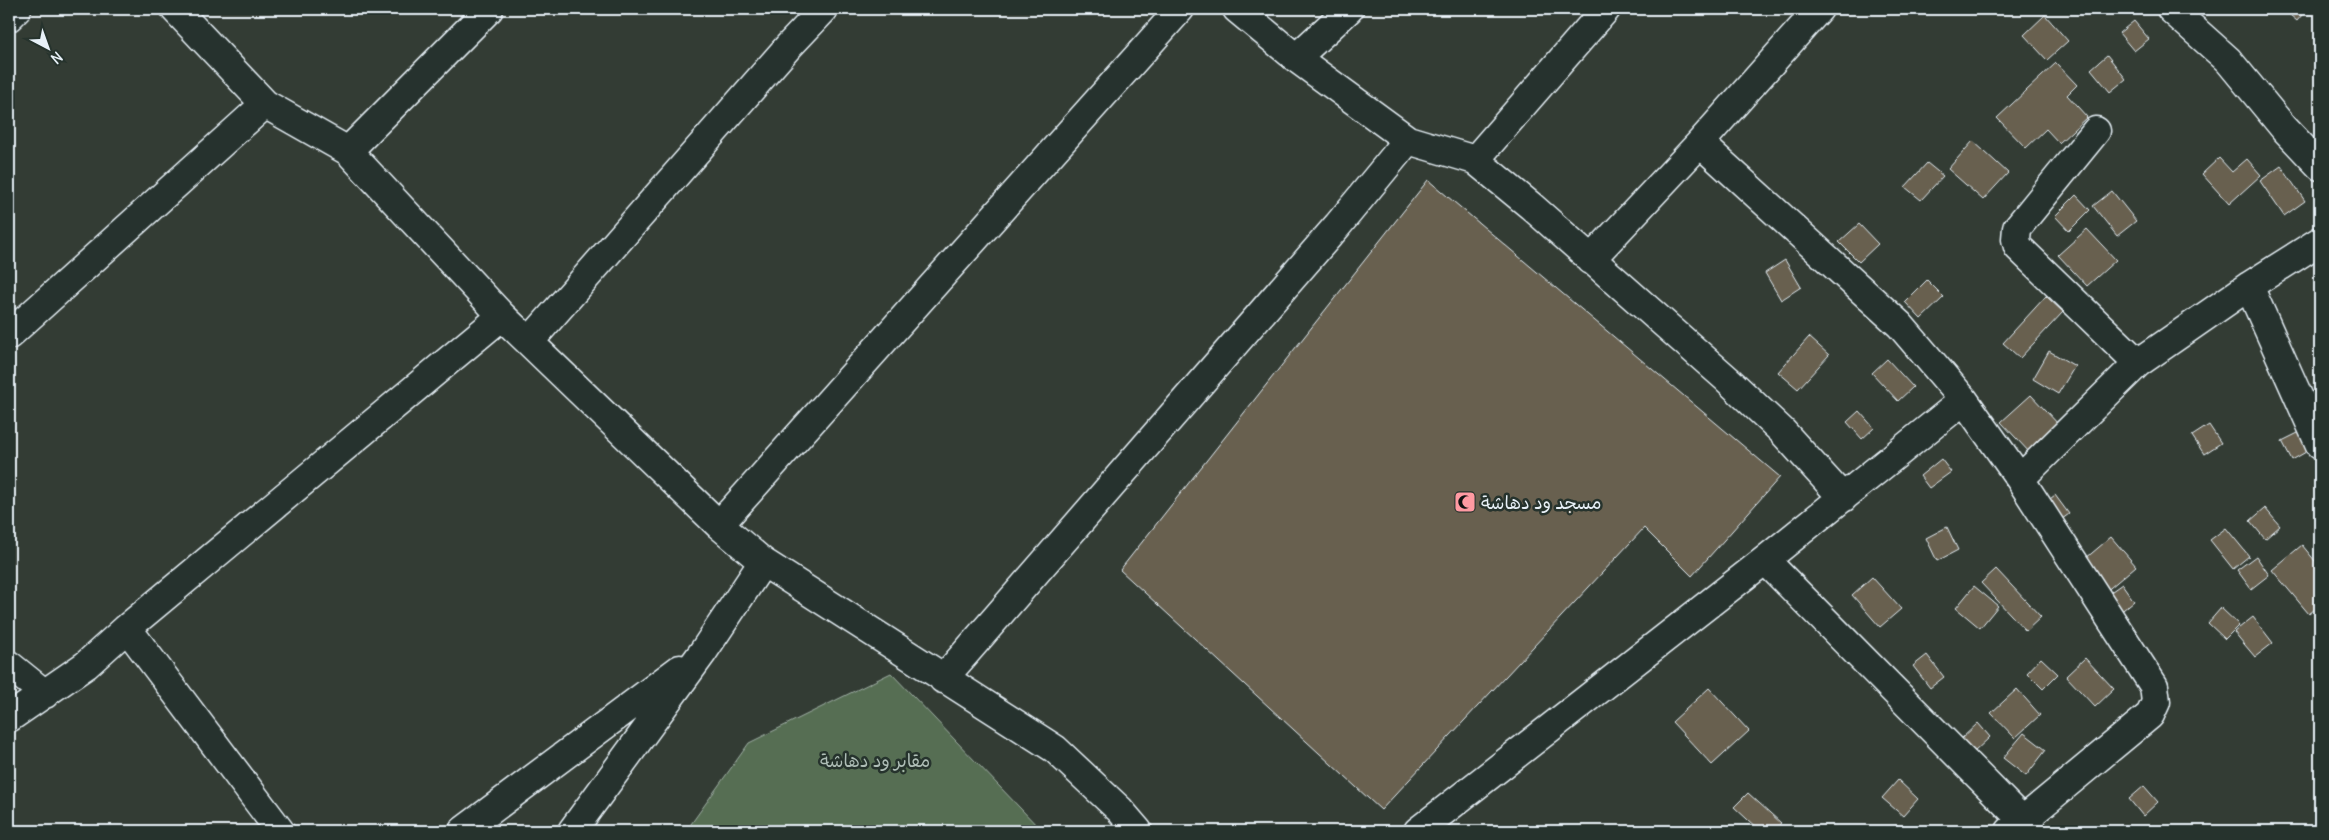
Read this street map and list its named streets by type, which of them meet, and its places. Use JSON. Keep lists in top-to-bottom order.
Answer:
{
  "parks": ["مقابر ود دهاشة"],
  "places": {
    "mosque": ["مسجد ود دهاشة"]
  },
  "north": "bottom right"
}
